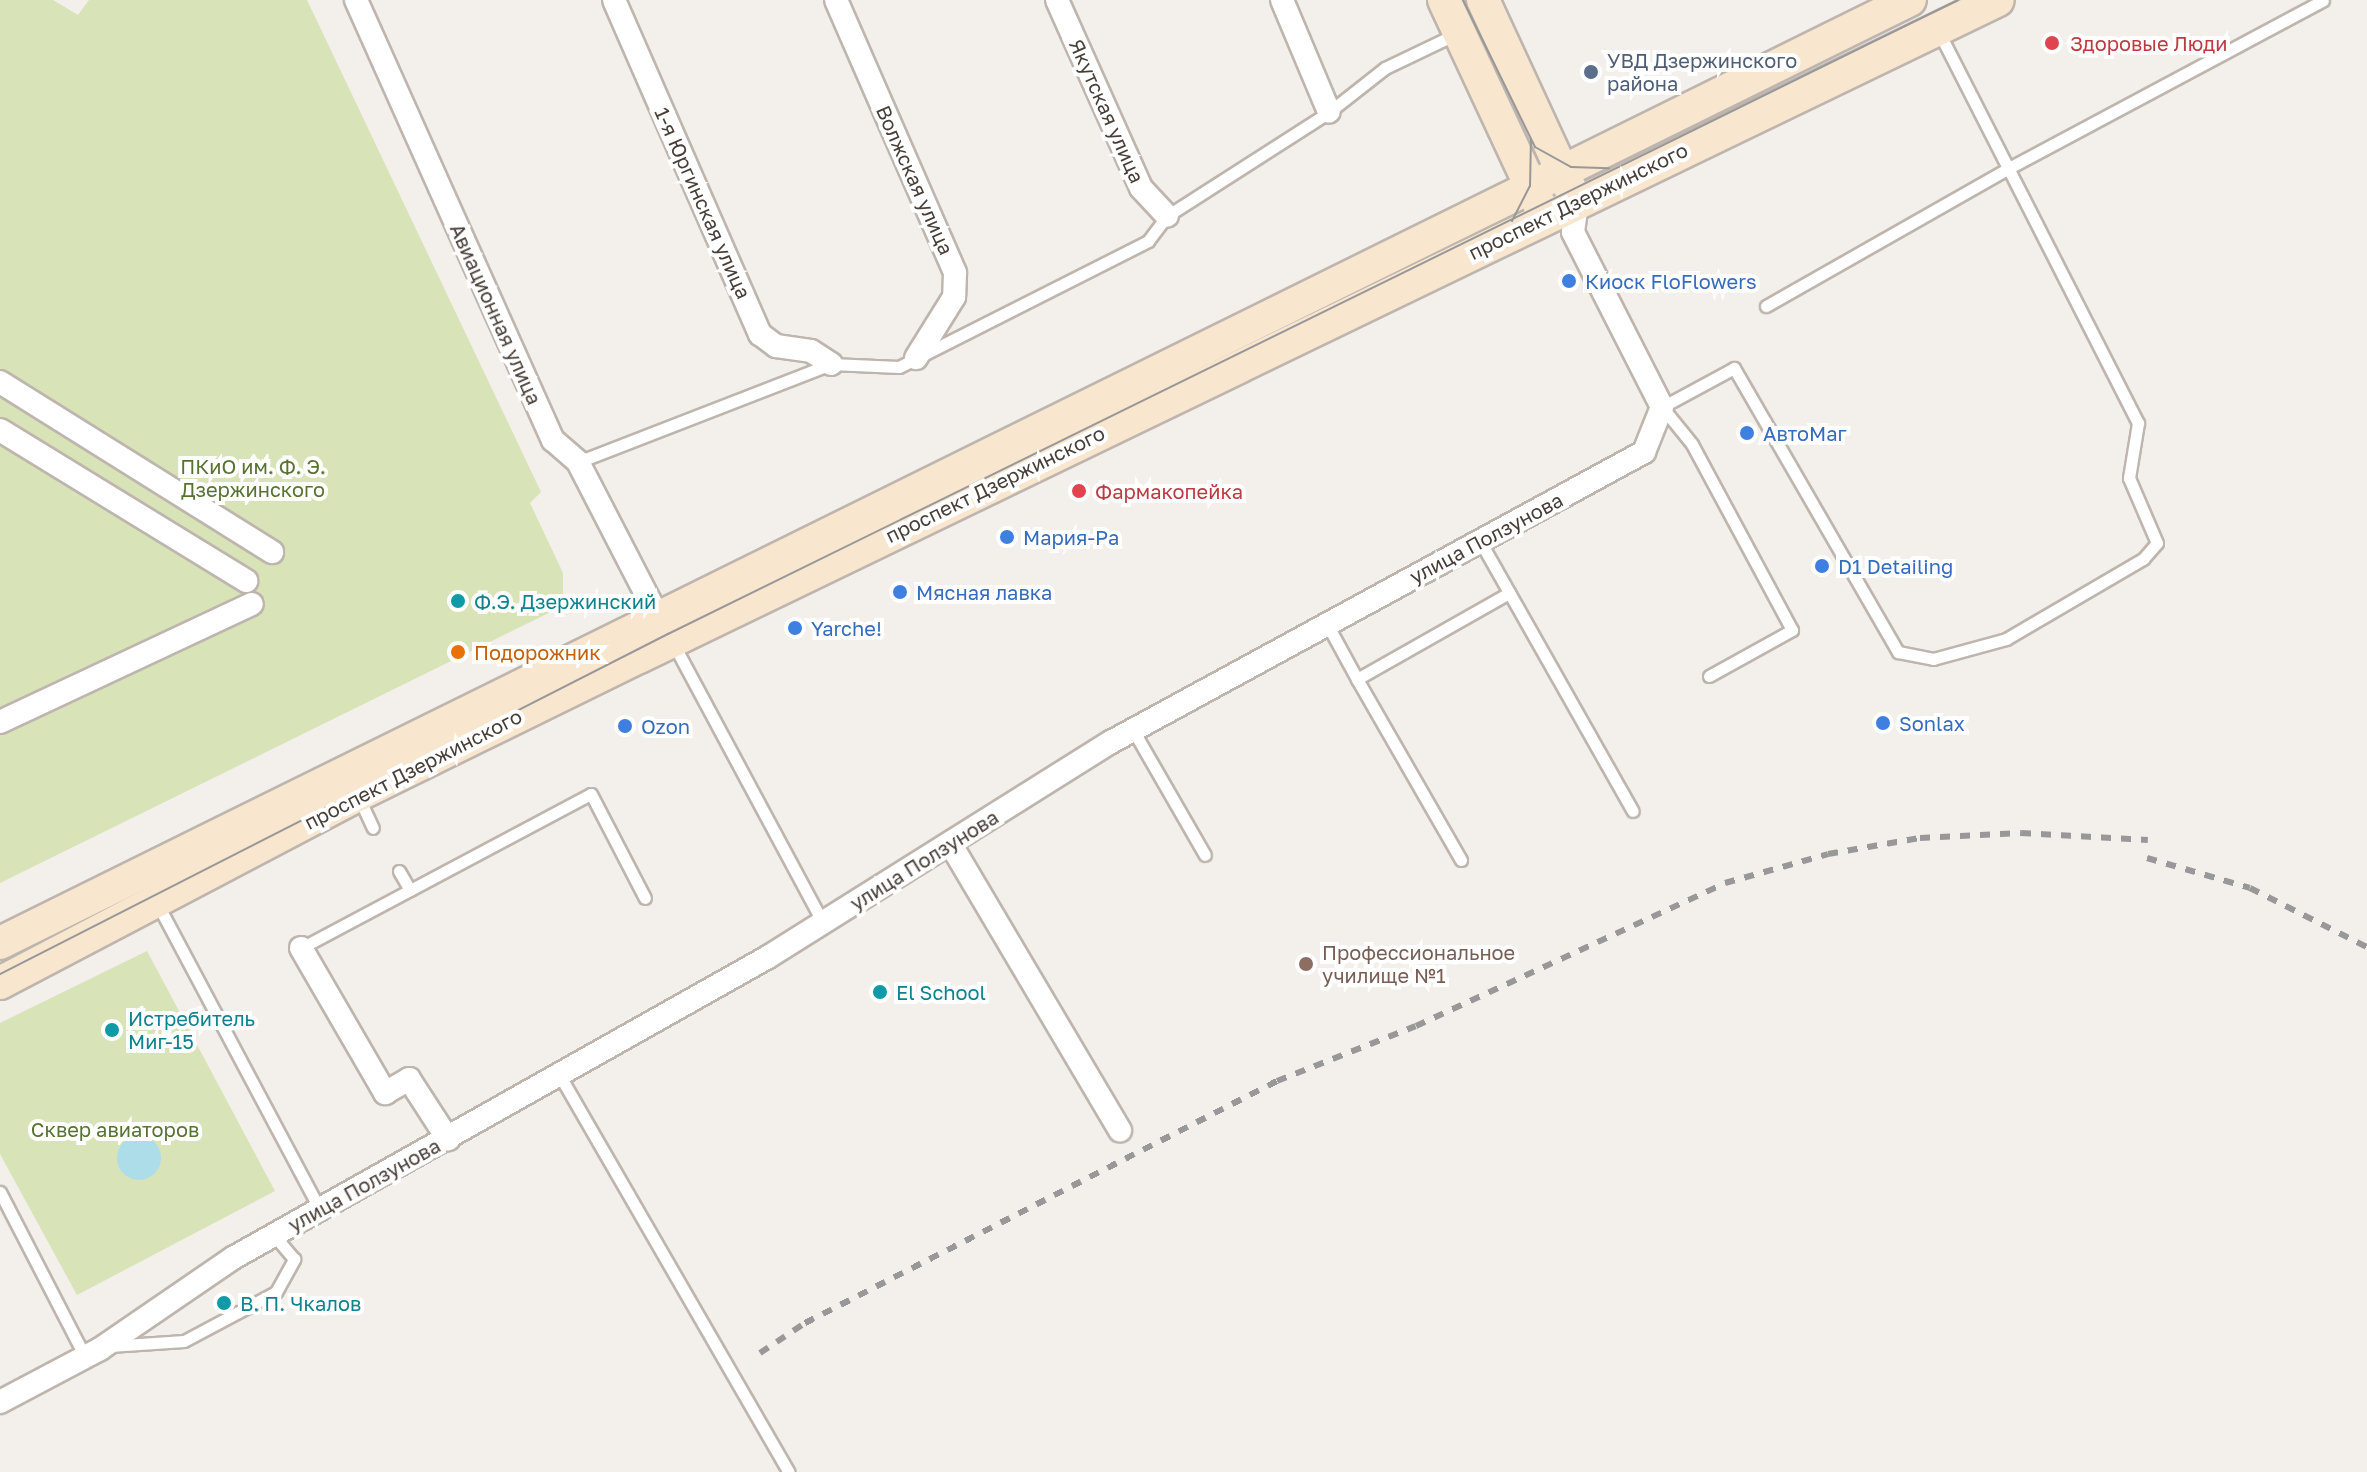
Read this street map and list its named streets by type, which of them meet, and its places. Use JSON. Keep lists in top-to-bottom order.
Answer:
{
  "streets": {
    "main road": ["проспект Дзержинского"],
    "street": [
      "Якутская улица",
      "Волжская улица",
      "1-я Юргинская улица",
      "Авиационная улица",
      "улица Ползунова"
    ]
  },
  "crossings": [
    ["проспект Дзержинского", "Авиационная улица"]
  ],
  "parks": ["ПКиО им. Ф. Э. Дзержинского", "Сквер авиаторов"],
  "places": [
    "Здоровые Люди",
    "УВД Дзержинского района",
    "Киоск FloFlowers",
    "АвтоМаг",
    "Фармакопейка",
    "Мария-Ра",
    "D1 Detailing",
    "Мясная лавка",
    "Ф.Э. Дзержинский",
    "Yarche!",
    "Подорожник",
    "Sonlax",
    "Ozon",
    "Профессиональное училище №1",
    "El School",
    "Истребитель Миг-15",
    "В. П. Чкалов"
  ]
}
